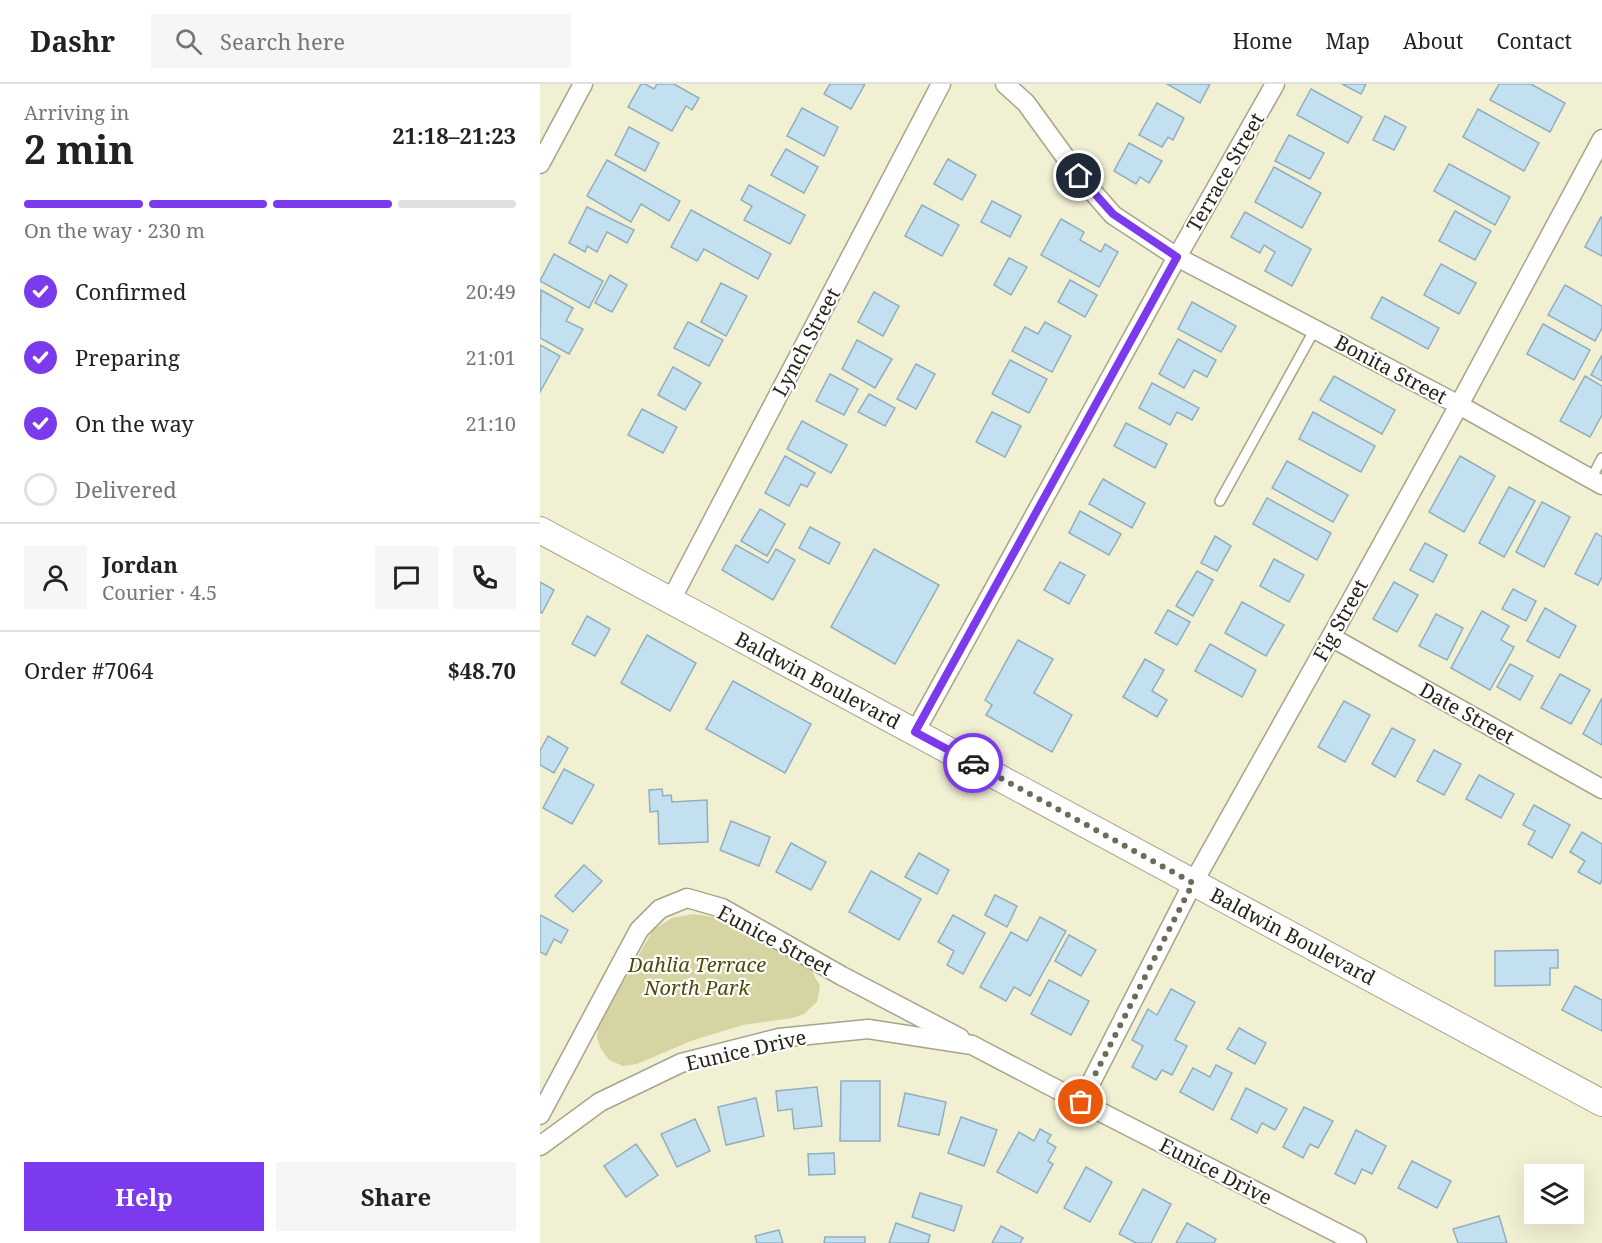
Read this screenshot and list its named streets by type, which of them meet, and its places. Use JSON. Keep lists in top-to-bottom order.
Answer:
{
  "streets": {
    "main road": ["Baldwin Boulevard"],
    "street": [
      "Terrace Street",
      "Lynch Street",
      "Bonita Street",
      "Fig Street",
      "Date Street",
      "Eunice Street",
      "Eunice Drive"
    ]
  },
  "crossings": [
    ["Terrace Street", "Bonita Street"],
    ["Terrace Street", "Baldwin Boulevard"],
    ["Lynch Street", "Baldwin Boulevard"],
    ["Bonita Street", "Fig Street"],
    ["Fig Street", "Baldwin Boulevard"],
    ["Fig Street", "Date Street"],
    ["Fig Street", "Eunice Drive"],
    ["Eunice Street", "Eunice Drive"]
  ],
  "parks": ["Dahlia Terrace North Park"],
  "page": {
    "header": "Dashr",
    "search": "Search here",
    "nav": [
      "Home",
      "Map",
      "About",
      "Contact"
    ],
    "heading": ["2 min", "Arriving in", "21:18–21:23"],
    "panel": [
      "Jordan",
      "Courier · 4.5",
      "Order #7064",
      "$48.70"
    ],
    "bar": "On the way · 230 m",
    "list": [
      ["Confirmed", "20:49"],
      ["Preparing", "21:01"],
      ["On the way", "21:10"],
      "Delivered"
    ],
    "buttons": ["Help", "Share"]
  }
}
